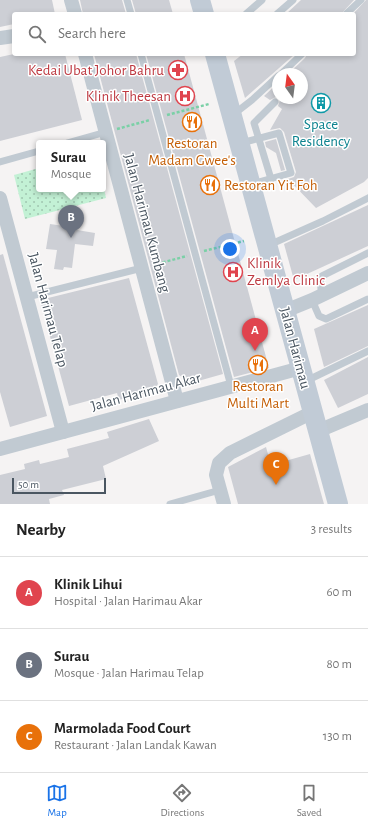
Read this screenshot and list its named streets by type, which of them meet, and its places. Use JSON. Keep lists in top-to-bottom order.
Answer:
{
  "streets": {
    "street": [
      "Jalan Harimau Kumbang",
      "Jalan Harimau Telap",
      "Jalan Harimau",
      "Jalan Harimau Akar"
    ]
  },
  "crossings": [
    ["Jalan Harimau Kumbang", "Jalan Harimau Akar"],
    ["Jalan Harimau Telap", "Jalan Harimau Akar"],
    ["Jalan Harimau", "Jalan Harimau Akar"]
  ],
  "places": {
    "pharmacy": ["Kedai Ubat Johor Bahru"],
    "hospital": ["Klinik Theesan", "Klinik Zemlya Clinic"],
    "building": ["Space Residency"],
    "restaurant": ["Restoran Madam Gwee's", "Restoran Yit Foh", "Restoran Multi Mart"]
  },
  "scale_bar": "50 m",
  "north": "top",
  "page": {
    "search": "Search here",
    "popup": ["Surau", "Mosque"],
    "pins": ["B", "A", "C"],
    "scale": "50 m",
    "heading": ["Nearby", "3 results"],
    "list": [
      {
        "mark": "A",
        "name": "Klinik Lihui",
        "note": "Hospital · Jalan Harimau Akar",
        "value": "60 m"
      },
      {
        "mark": "B",
        "name": "Surau",
        "note": "Mosque · Jalan Harimau Telap",
        "value": "80 m"
      },
      {
        "mark": "C",
        "name": "Marmolada Food Court",
        "note": "Restaurant · Jalan Landak Kawan",
        "value": "130 m"
      }
    ],
    "nav": ["Map", "Directions", "Saved"]
  }
}
